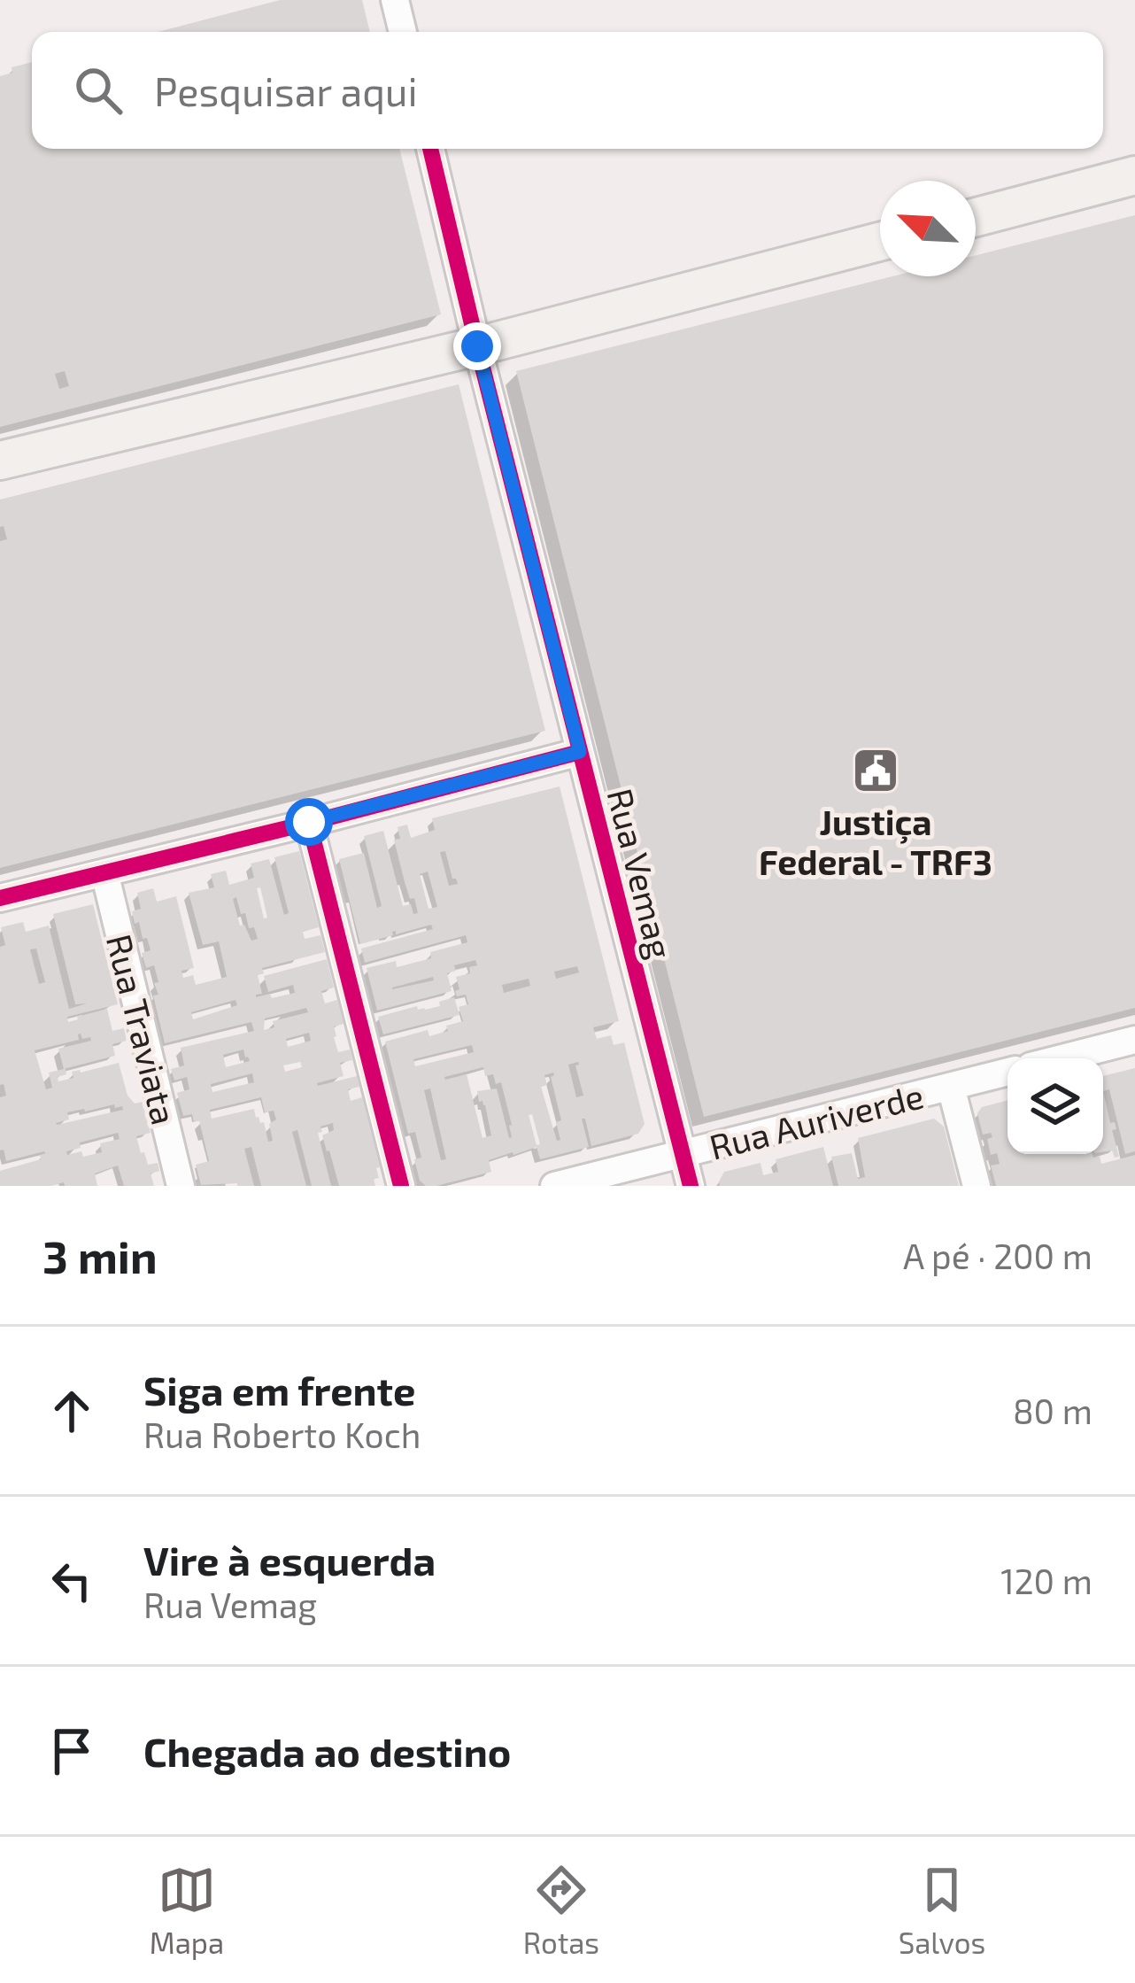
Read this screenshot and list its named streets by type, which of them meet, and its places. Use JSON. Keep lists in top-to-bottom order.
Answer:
{
  "streets": {
    "street": ["Rua Vemag", "Rua Traviata", "Rua Auriverde"]
  },
  "crossings": [
    ["Rua Vemag", "Rua Auriverde"]
  ],
  "places": {
    "public building": ["Justiça Federal - TRF3"]
  },
  "north": "top left",
  "page": {
    "search": "Pesquisar aqui",
    "heading": ["3 min", "A pé · 200 m"],
    "list": [
      ["Siga em frente", "Rua Roberto Koch", "80 m"],
      ["Vire à esquerda", "Rua Vemag", "120 m"],
      "Chegada ao destino"
    ],
    "nav": ["Mapa", "Rotas", "Salvos"]
  }
}
